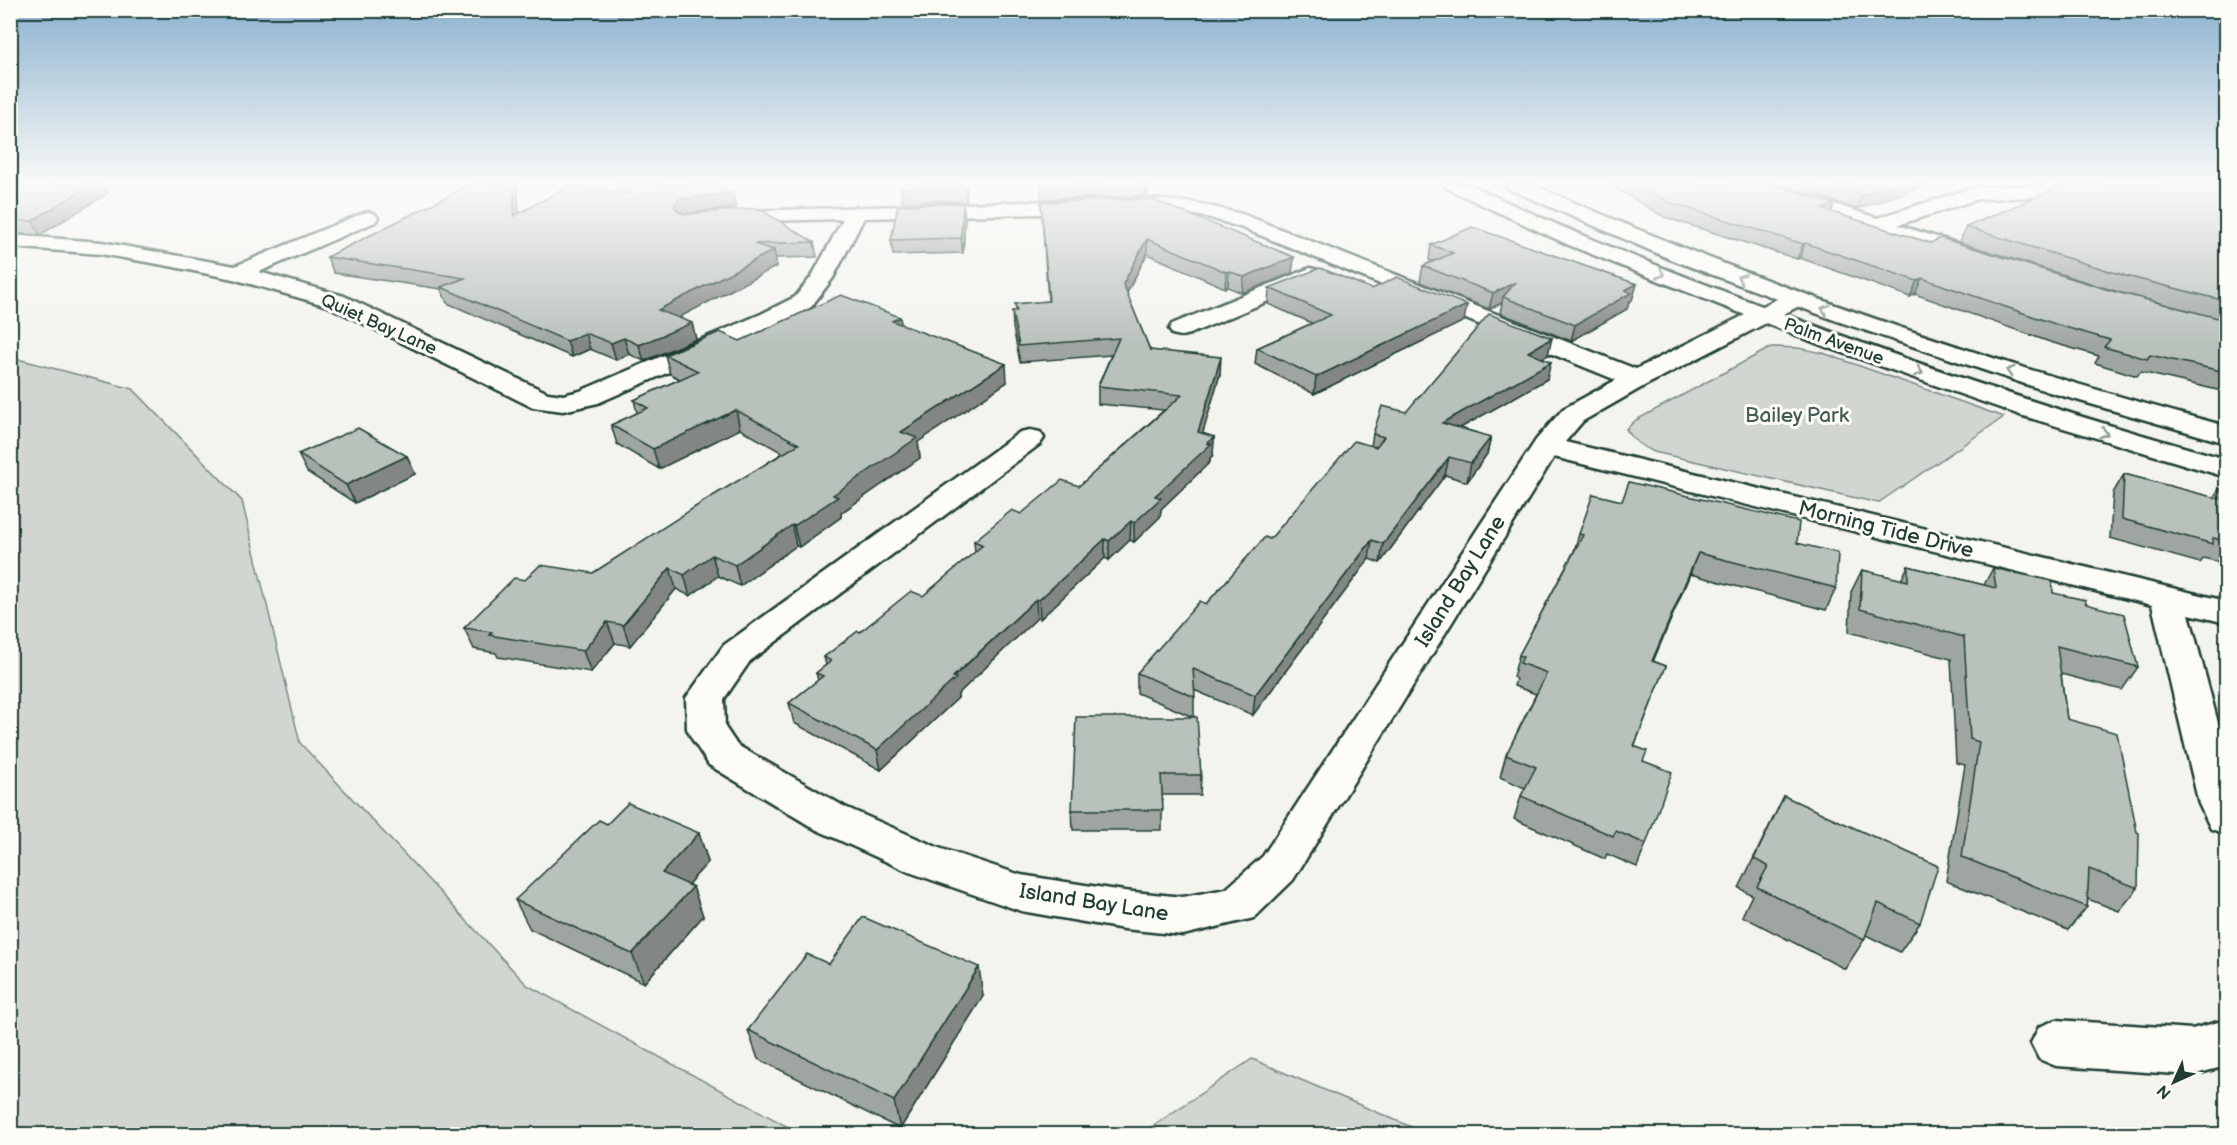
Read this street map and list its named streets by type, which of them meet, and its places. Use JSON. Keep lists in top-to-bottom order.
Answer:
{
  "streets": {
    "street": [
      "Quiet Bay Lane",
      "Palm Avenue",
      "Morning Tide Drive",
      "Island Bay Lane"
    ]
  },
  "crossings": [
    ["Palm Avenue", "Island Bay Lane"],
    ["Morning Tide Drive", "Island Bay Lane"]
  ],
  "parks": ["Bailey Park"],
  "north": "bottom left"
}
